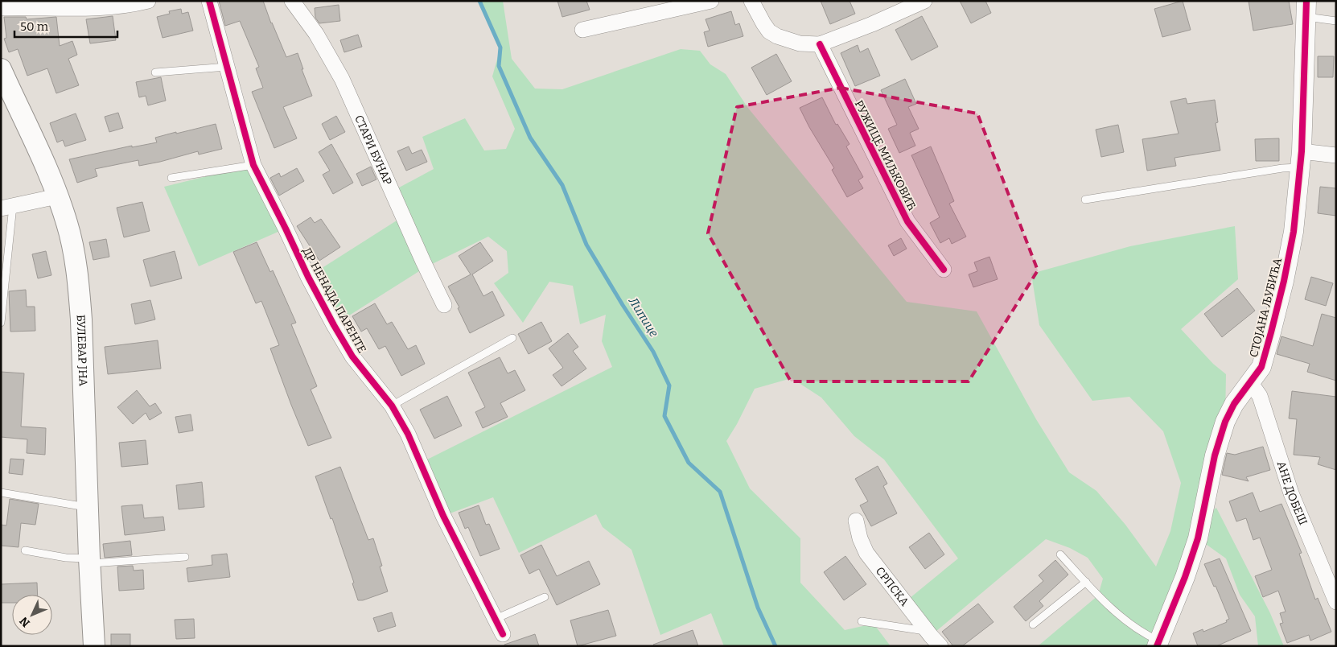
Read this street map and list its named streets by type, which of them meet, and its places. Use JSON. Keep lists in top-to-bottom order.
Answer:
{
  "streets": {
    "main road": ["БУЛЕВАР ЈНА"],
    "street": [
      "СТАРИ БУНАР",
      "РУЖИЦЕ МИЉКОВИЋ",
      "ДР НЕНАДА ПАРЕНТЕ",
      "СТОЈАНА ЉУБИЋА",
      "АНЕ ДОБЕШ",
      "СРПСКА"
    ]
  },
  "crossings": [
    ["СТОЈАНА ЉУБИЋА", "АНЕ ДОБЕШ"]
  ],
  "water": ["Липице"],
  "scale_bar": "50 m",
  "north": "bottom left"
}
